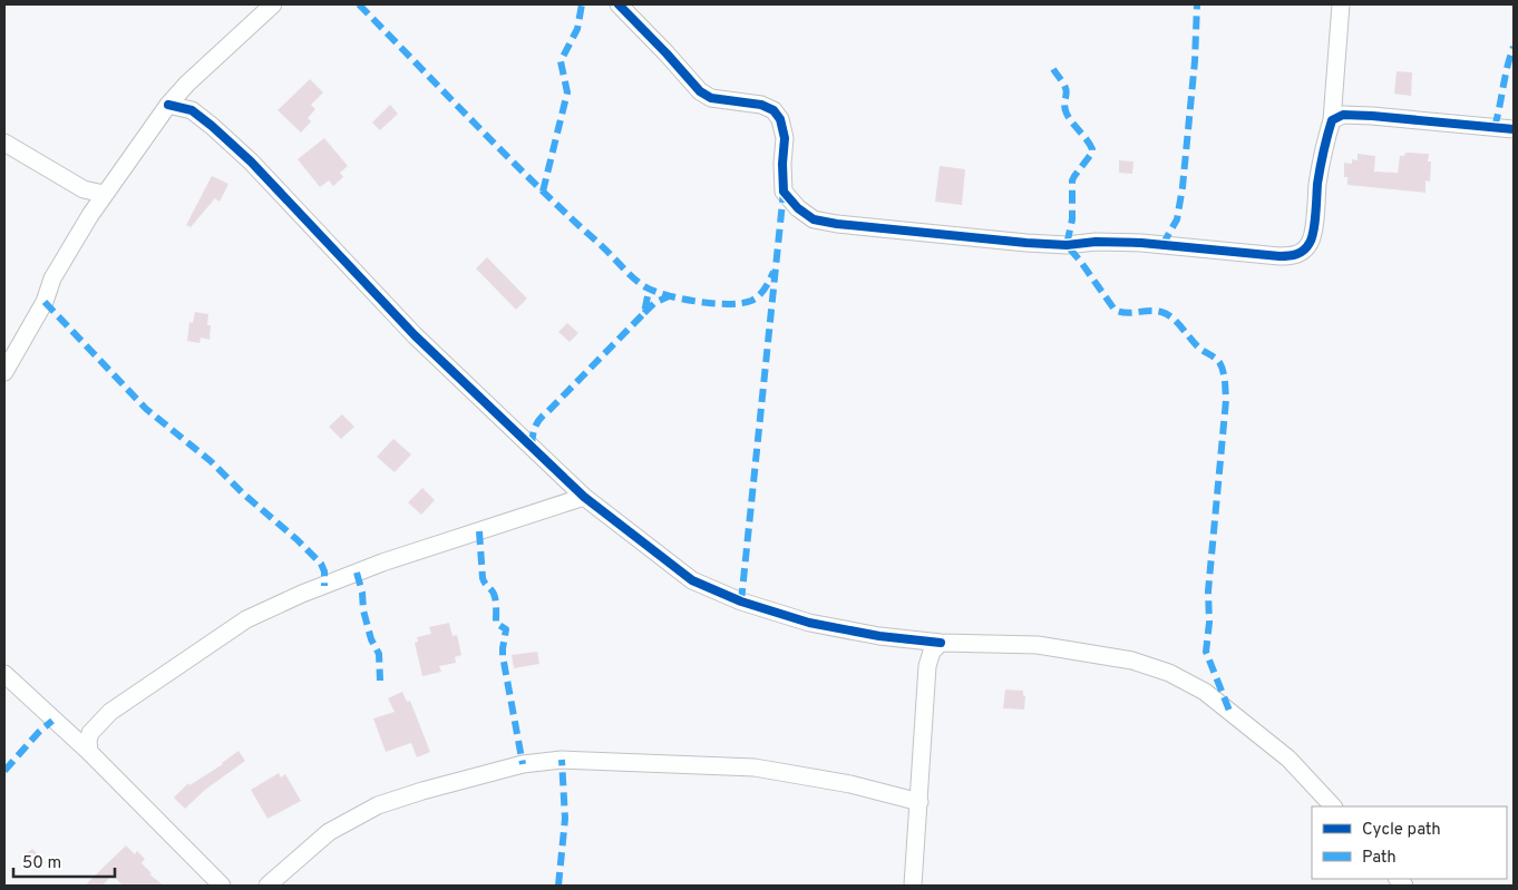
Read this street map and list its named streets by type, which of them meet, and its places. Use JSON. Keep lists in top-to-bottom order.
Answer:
{
  "legend": ["Cycle path", "Path"],
  "scale_bar": "50 m"
}
